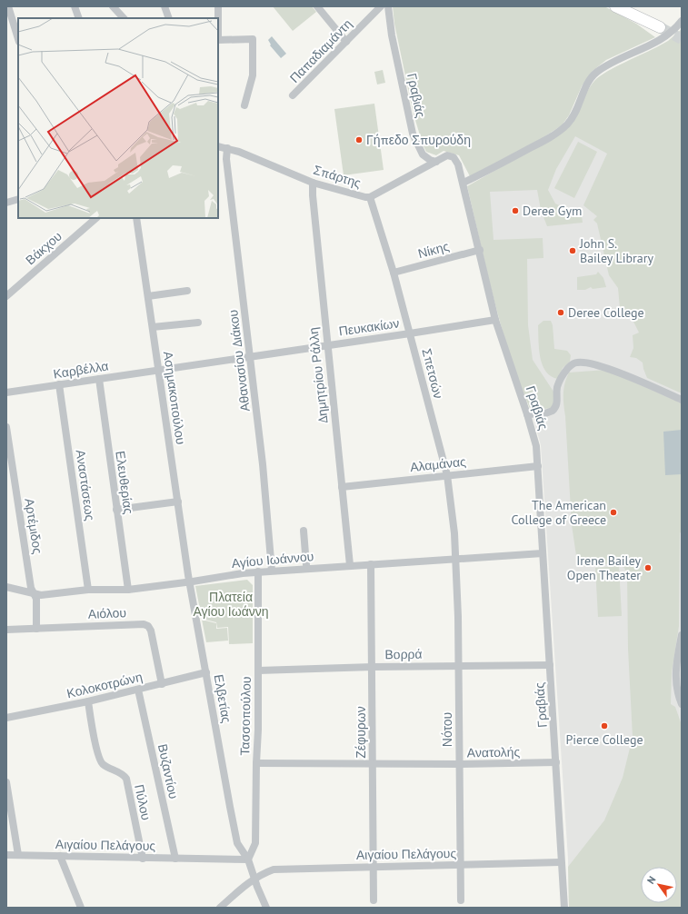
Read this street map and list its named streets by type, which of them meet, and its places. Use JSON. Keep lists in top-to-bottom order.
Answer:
{
  "streets": {
    "street": [
      "Παπαδιαμάντη",
      "Γραβιάς",
      "Σπάρτης",
      "Βάκχου",
      "Νίκης",
      "Πευκακίων",
      "Αθανασίου Διάκου",
      "Καρβέλλα",
      "Σπετσών",
      "Δημητρίου Ράλλη",
      "Ασημακοπούλου",
      "Αλαμάνας",
      "Ελευθερίας",
      "Αναστάσεως",
      "Αρτέμιδος",
      "Αγίου Ιωάννου",
      "Αιόλου",
      "Βορρά",
      "Κολοκοτρώνη",
      "Ελβετίας",
      "Τασσοπούλου",
      "Νότου",
      "Ζέφυρων",
      "Ανατολής",
      "Βυζαντίου",
      "Πύλου",
      "Αιγαίου Πελάγους"
    ]
  },
  "crossings": [
    ["Γραβιάς", "Σπάρτης"],
    ["Γραβιάς", "Νίκης"],
    ["Γραβιάς", "Πευκακίων"],
    ["Γραβιάς", "Αλαμάνας"],
    ["Γραβιάς", "Αγίου Ιωάννου"],
    ["Γραβιάς", "Βορρά"],
    ["Γραβιάς", "Ανατολής"],
    ["Γραβιάς", "Αιγαίου Πελάγους"],
    ["Σπάρτης", "Αθανασίου Διάκου"],
    ["Σπάρτης", "Σπετσών"],
    ["Σπάρτης", "Δημητρίου Ράλλη"],
    ["Νίκης", "Σπετσών"],
    ["Πευκακίων", "Αθανασίου Διάκου"],
    ["Πευκακίων", "Καρβέλλα"],
    ["Πευκακίων", "Σπετσών"],
    ["Πευκακίων", "Δημητρίου Ράλλη"],
    ["Πευκακίων", "Ασημακοπούλου"],
    ["Αθανασίου Διάκου", "Αγίου Ιωάννου"],
    ["Καρβέλλα", "Ασημακοπούλου"],
    ["Καρβέλλα", "Ελευθερίας"],
    ["Καρβέλλα", "Αναστάσεως"],
    ["Σπετσών", "Αλαμάνας"],
    ["Σπετσών", "Αγίου Ιωάννου"],
    ["Σπετσών", "Νότου"],
    ["Δημητρίου Ράλλη", "Αλαμάνας"],
    ["Δημητρίου Ράλλη", "Αγίου Ιωάννου"],
    ["Ασημακοπούλου", "Αγίου Ιωάννου"],
    ["Ασημακοπούλου", "Ελβετίας"],
    ["Ελευθερίας", "Αγίου Ιωάννου"],
    ["Αναστάσεως", "Αγίου Ιωάννου"],
    ["Αρτέμιδος", "Αγίου Ιωάννου"],
    ["Αρτέμιδος", "Αιόλου"],
    ["Αγίου Ιωάννου", "Ελβετίας"],
    ["Αγίου Ιωάννου", "Τασσοπούλου"],
    ["Αγίου Ιωάννου", "Νότου"],
    ["Αγίου Ιωάννου", "Ζέφυρων"],
    ["Αιόλου", "Κολοκοτρώνη"],
    ["Βορρά", "Τασσοπούλου"],
    ["Βορρά", "Νότου"],
    ["Βορρά", "Ζέφυρων"],
    ["Κολοκοτρώνη", "Ελβετίας"],
    ["Κολοκοτρώνη", "Βυζαντίου"],
    ["Κολοκοτρώνη", "Πύλου"],
    ["Ελβετίας", "Τασσοπούλου"],
    ["Ελβετίας", "Αιγαίου Πελάγους"],
    ["Τασσοπούλου", "Ανατολής"],
    ["Τασσοπούλου", "Αιγαίου Πελάγους"],
    ["Νότου", "Ανατολής"],
    ["Νότου", "Αιγαίου Πελάγους"],
    ["Ζέφυρων", "Ανατολής"],
    ["Ζέφυρων", "Αιγαίου Πελάγους"],
    ["Βυζαντίου", "Αιγαίου Πελάγους"],
    ["Πύλου", "Αιγαίου Πελάγους"]
  ],
  "parks": ["Πλατεία Αγίου Ιωάννη"],
  "places": [
    "Γήπεδο Σπυρούδη",
    "Deree Gym",
    "John S. Bailey Library",
    "Deree College",
    "The American College of Greece",
    "Irene Bailey Open Theater",
    "Pierce College"
  ],
  "north": "top left"
}
